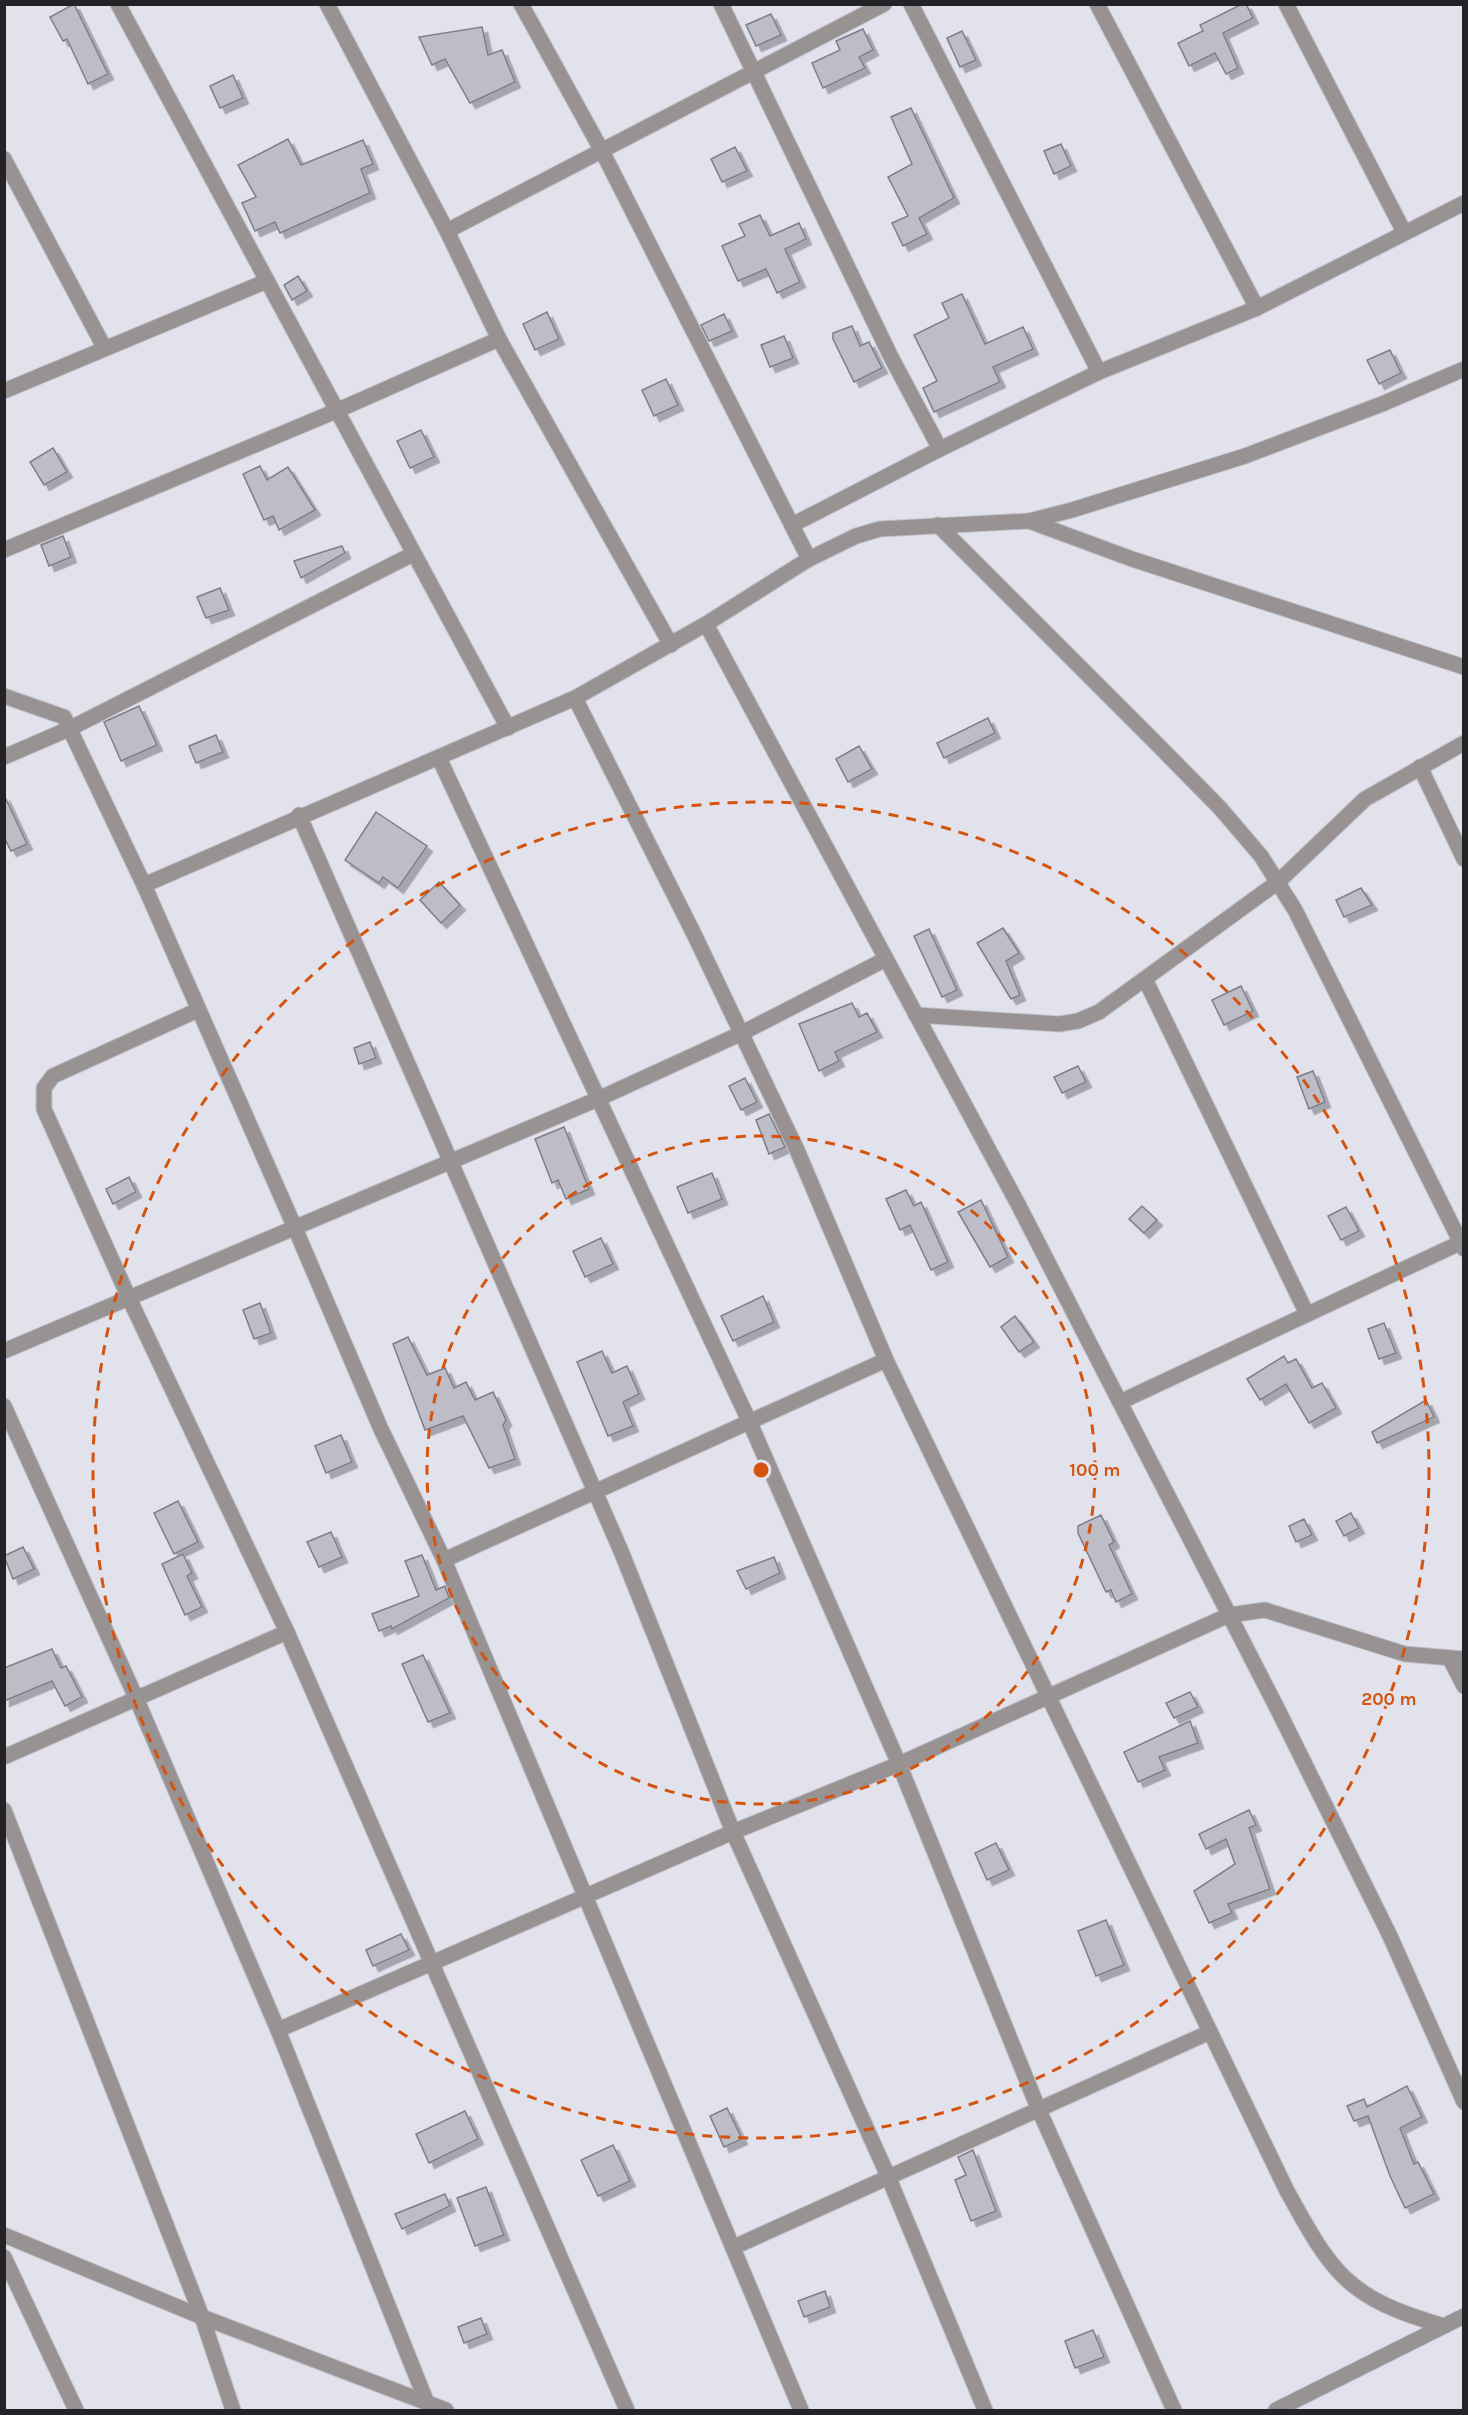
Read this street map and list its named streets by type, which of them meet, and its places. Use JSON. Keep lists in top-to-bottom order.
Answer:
{
  "rings": ["100 m", "200 m"]
}
